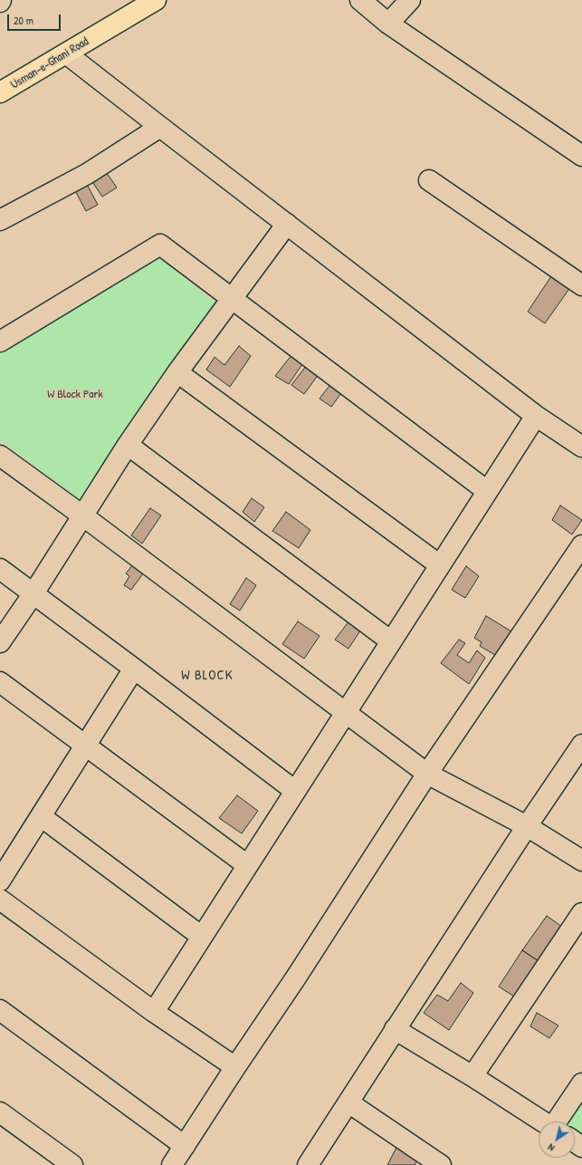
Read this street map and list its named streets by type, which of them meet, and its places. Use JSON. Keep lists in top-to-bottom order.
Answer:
{
  "streets": {
    "main road": ["Usman-e-Ghani Road"]
  },
  "districts": ["W BLOCK"],
  "parks": ["W Block Park"],
  "scale_bar": "20 m",
  "north": "bottom left"
}
